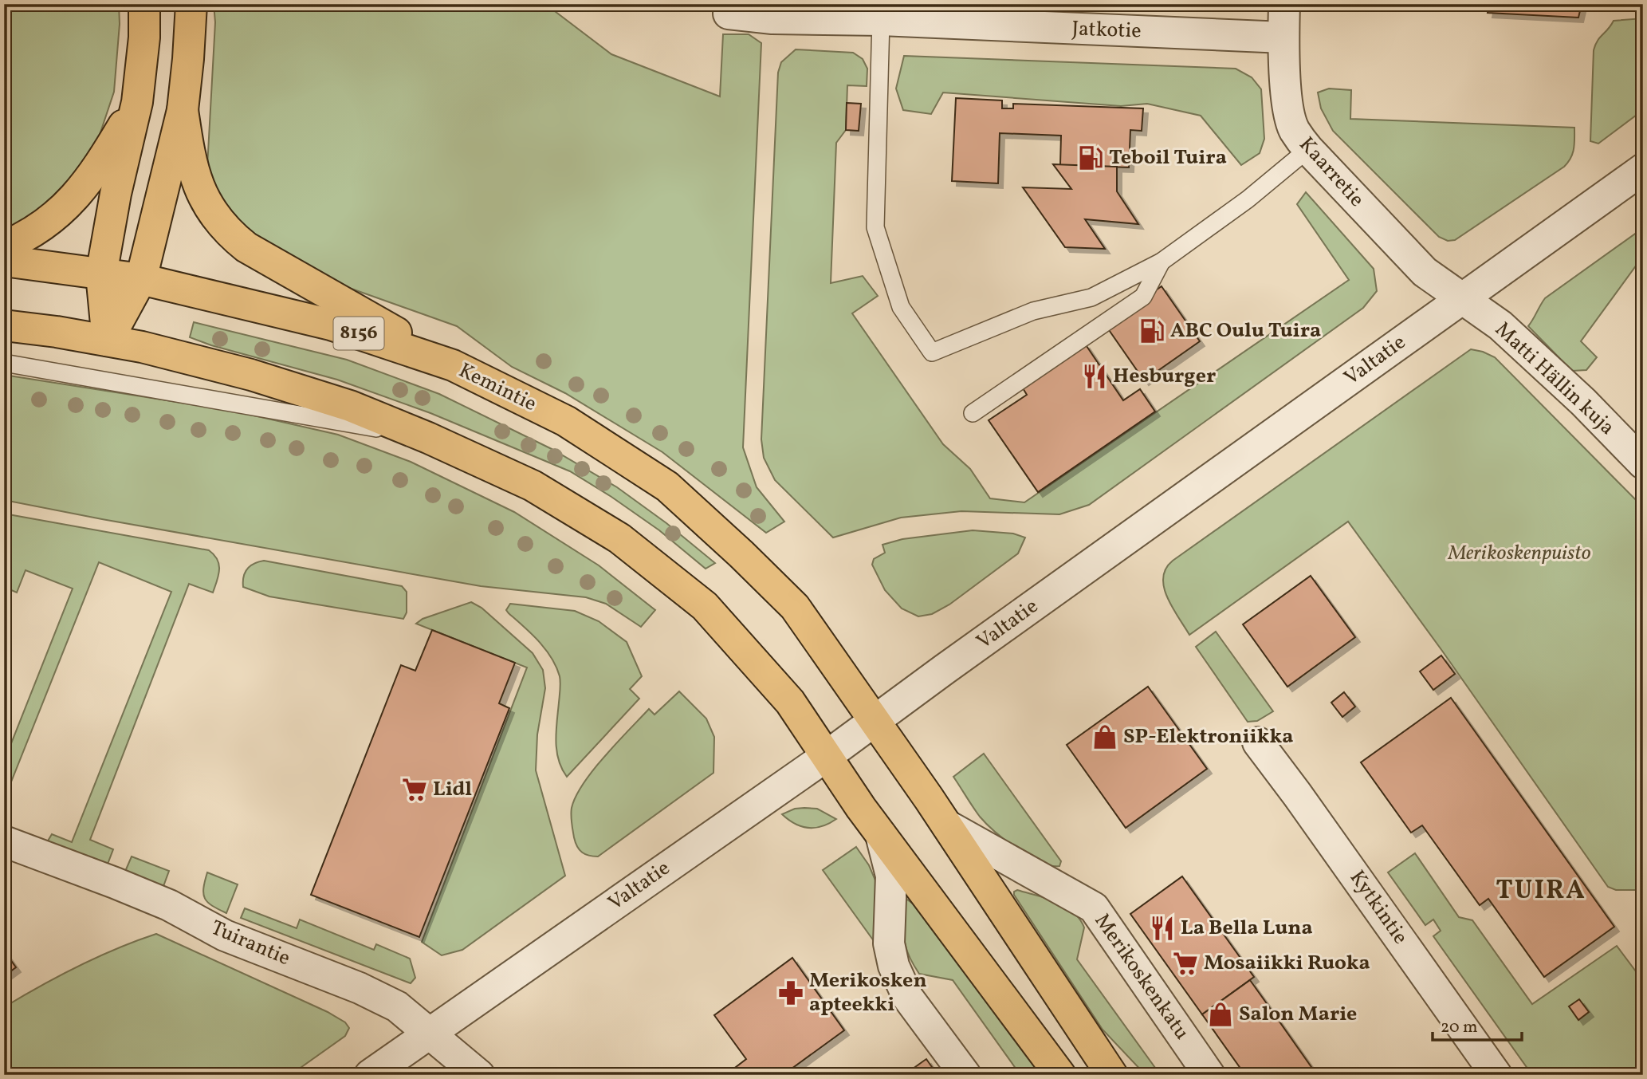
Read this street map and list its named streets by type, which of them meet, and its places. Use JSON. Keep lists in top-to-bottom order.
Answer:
{
  "streets": {
    "main road": ["8156", "Kemintie", "Merikoskenkatu"],
    "street": [
      "Jatkotie",
      "Kaarretie",
      "Valtatie",
      "Matti Hällin kuja",
      "Kytkintie",
      "Tuirantie"
    ]
  },
  "crossings": [
    ["Jatkotie", "Kaarretie"],
    ["Kaarretie", "Valtatie"],
    ["Kaarretie", "Matti Hällin kuja"],
    ["Valtatie", "Matti Hällin kuja"],
    ["Valtatie", "Kemintie"],
    ["Valtatie", "Tuirantie"],
    ["Valtatie", "Merikoskenkatu"],
    ["Kemintie", "Merikoskenkatu"]
  ],
  "districts": ["TUIRA"],
  "parks": ["Merikoskenpuisto"],
  "places": {
    "fuel station": ["Teboil Tuira", "ABC Oulu Tuira"],
    "restaurant": ["Hesburger", "La Bella Luna"],
    "shop": ["SP-Elektroniikka", "Salon Marie"],
    "supermarket": ["Lidl", "Mosaiikki Ruoka"],
    "pharmacy": ["Merikosken apteekki"]
  },
  "scale_bar": "20 m"
}
